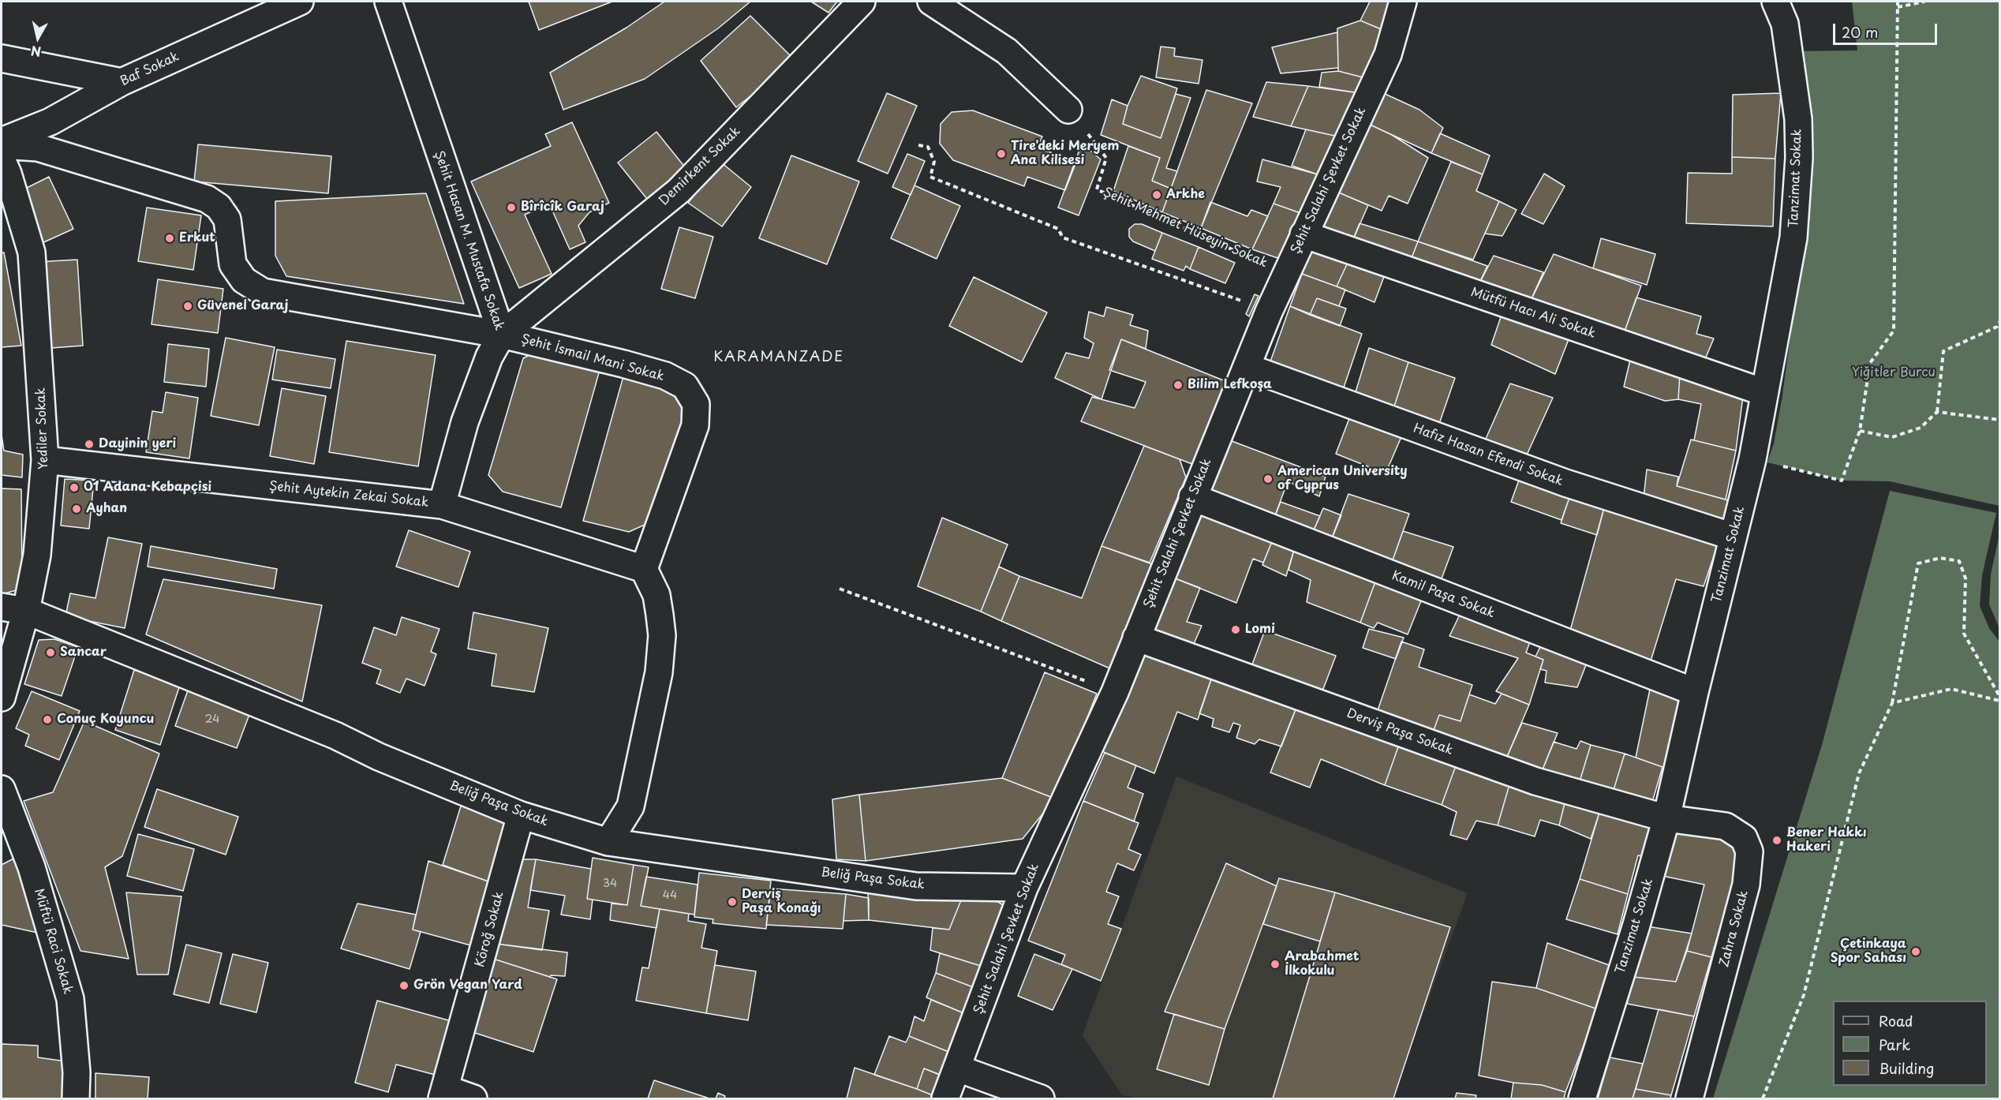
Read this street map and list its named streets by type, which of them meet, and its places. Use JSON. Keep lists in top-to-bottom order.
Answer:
{
  "streets": {
    "street": [
      "Baf Sokak",
      "Demirkent Sokak",
      "Tanzimat Sokak",
      "Şehit Salahi Şevket Sokak",
      "Şehit Hasan M. Mustafa Sokak",
      "Mütfü Hacı Ali Sokak",
      "Şehit İsmail Mani Sokak",
      "Yediler Sokak",
      "Hafız Hasan Efendi Sokak",
      "Şehit Aytekin Zekai Sokak",
      "Kamil Paşa Sokak",
      "Derviş Paşa Sokak",
      "Beliğ Paşa Sokak",
      "Zahra Sokak",
      "Köroğ Sokak",
      "Müftü Raci Sokak"
    ],
    "path": ["Şehit Mehmet Hüseyin Sokak"]
  },
  "crossings": [
    ["Baf Sokak", "Şehit İsmail Mani Sokak"],
    ["Demirkent Sokak", "Şehit Hasan M. Mustafa Sokak"],
    ["Demirkent Sokak", "Şehit İsmail Mani Sokak"],
    ["Tanzimat Sokak", "Mütfü Hacı Ali Sokak"],
    ["Tanzimat Sokak", "Hafız Hasan Efendi Sokak"],
    ["Tanzimat Sokak", "Kamil Paşa Sokak"],
    ["Tanzimat Sokak", "Derviş Paşa Sokak"],
    ["Tanzimat Sokak", "Zahra Sokak"],
    ["Şehit Salahi Şevket Sokak", "Şehit Mehmet Hüseyin Sokak"],
    ["Şehit Salahi Şevket Sokak", "Mütfü Hacı Ali Sokak"],
    ["Şehit Salahi Şevket Sokak", "Hafız Hasan Efendi Sokak"],
    ["Şehit Salahi Şevket Sokak", "Kamil Paşa Sokak"],
    ["Şehit Salahi Şevket Sokak", "Derviş Paşa Sokak"],
    ["Şehit Salahi Şevket Sokak", "Beliğ Paşa Sokak"],
    ["Şehit Hasan M. Mustafa Sokak", "Şehit İsmail Mani Sokak"],
    ["Şehit Hasan M. Mustafa Sokak", "Şehit Aytekin Zekai Sokak"],
    ["Şehit İsmail Mani Sokak", "Şehit Aytekin Zekai Sokak"],
    ["Yediler Sokak", "Şehit Aytekin Zekai Sokak"],
    ["Yediler Sokak", "Beliğ Paşa Sokak"],
    ["Derviş Paşa Sokak", "Zahra Sokak"],
    ["Beliğ Paşa Sokak", "Köroğ Sokak"]
  ],
  "districts": ["KARAMANZADE"],
  "parks": ["Yiğitler Burcu"],
  "places": [
    "Tire'deki Meryem Ana Kilisesi",
    "Arkhe",
    "Bîrîcîk Garaj",
    "Erkut",
    "Güvenel Garaj",
    "Bilim Lefkoşa",
    "Dayinin yeri",
    "American University of Cyprus",
    "01 Adana Kebapçisi",
    "Ayhan",
    "Lomi",
    "Sancar",
    "Conuç Koyuncu",
    "Bener Hakkı Hakeri",
    "Derviş Paşa Konağı",
    "Çetinkaya Spor Sahası",
    "Arabahmet İlkokulu",
    "Grön Vegan Yard"
  ],
  "house_numbers": ["24", "34", "44"],
  "legend": ["Road", "Park", "Building"],
  "scale_bar": "20 m",
  "north": "bottom"
}
